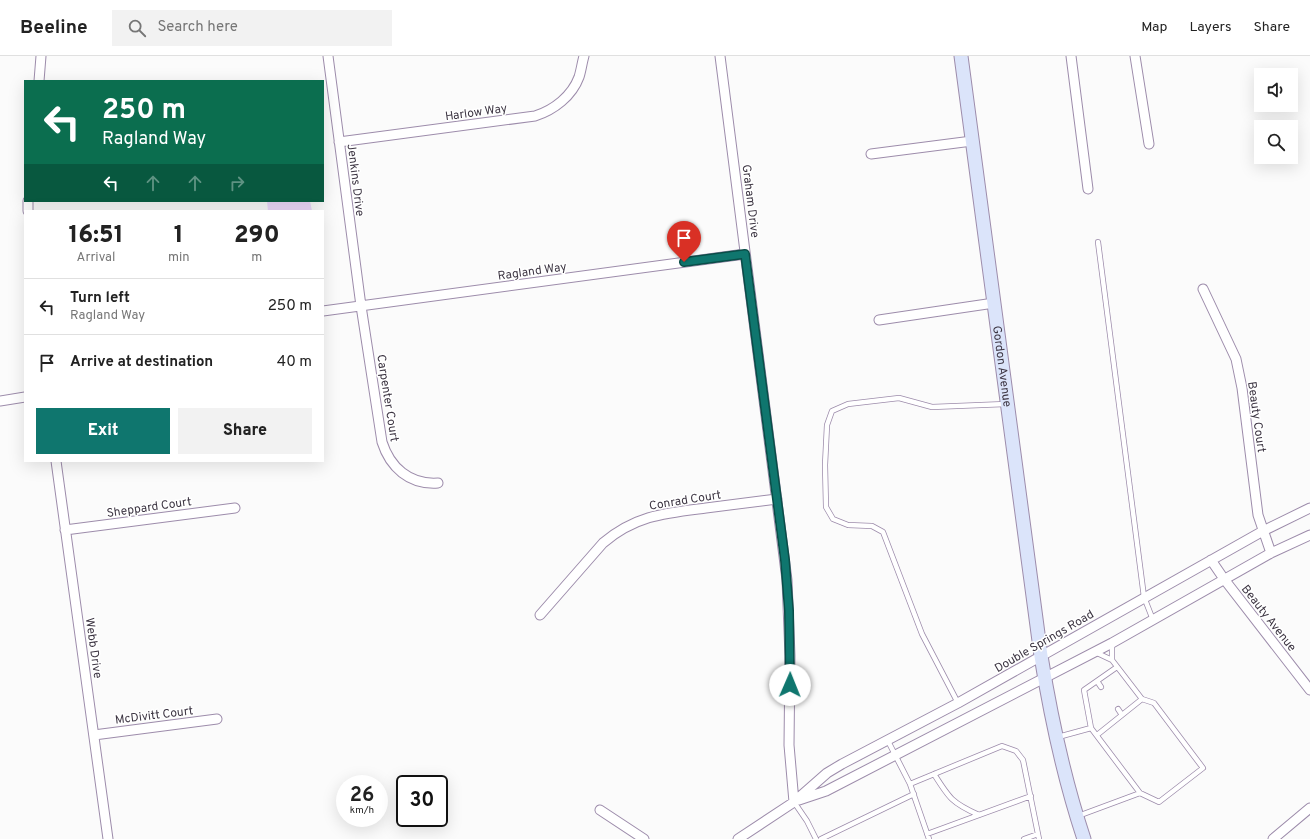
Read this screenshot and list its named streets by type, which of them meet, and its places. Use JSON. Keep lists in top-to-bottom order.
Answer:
{
  "streets": {
    "main road": ["Gordon Avenue"],
    "street": [
      "Harlow Way",
      "Jenkins Drive",
      "Graham Drive",
      "Ragland Way",
      "Carpenter Court",
      "Beauty Court",
      "Conrad Court",
      "Sheppard Court",
      "Beauty Avenue",
      "Double Springs Road",
      "Webb Drive",
      "McDivitt Court"
    ]
  },
  "crossings": [
    ["Harlow Way", "Jenkins Drive"],
    ["Jenkins Drive", "Ragland Way"],
    ["Jenkins Drive", "Carpenter Court"],
    ["Graham Drive", "Ragland Way"],
    ["Graham Drive", "Conrad Court"],
    ["Graham Drive", "Double Springs Road"],
    ["Ragland Way", "Carpenter Court"],
    ["Gordon Avenue", "Double Springs Road"],
    ["Beauty Court", "Double Springs Road"],
    ["Sheppard Court", "Webb Drive"],
    ["Beauty Avenue", "Double Springs Road"],
    ["Webb Drive", "McDivitt Court"]
  ],
  "page": {
    "header": "Beeline",
    "search": "Search here",
    "nav": ["Map", "Layers", "Share"],
    "turn": ["250 m", "Ragland Way"],
    "eta": [
      "16:51",
      "Arrival",
      "1",
      "min",
      "290",
      "m"
    ],
    "list": [
      {
        "name": "Turn left",
        "note": "Ragland Way",
        "value": "250 m"
      },
      {
        "name": "Arrive at destination",
        "value": "40 m"
      }
    ],
    "buttons": ["Exit", "Share"],
    "speed": "26 km/h",
    "limit": "30"
  }
}
